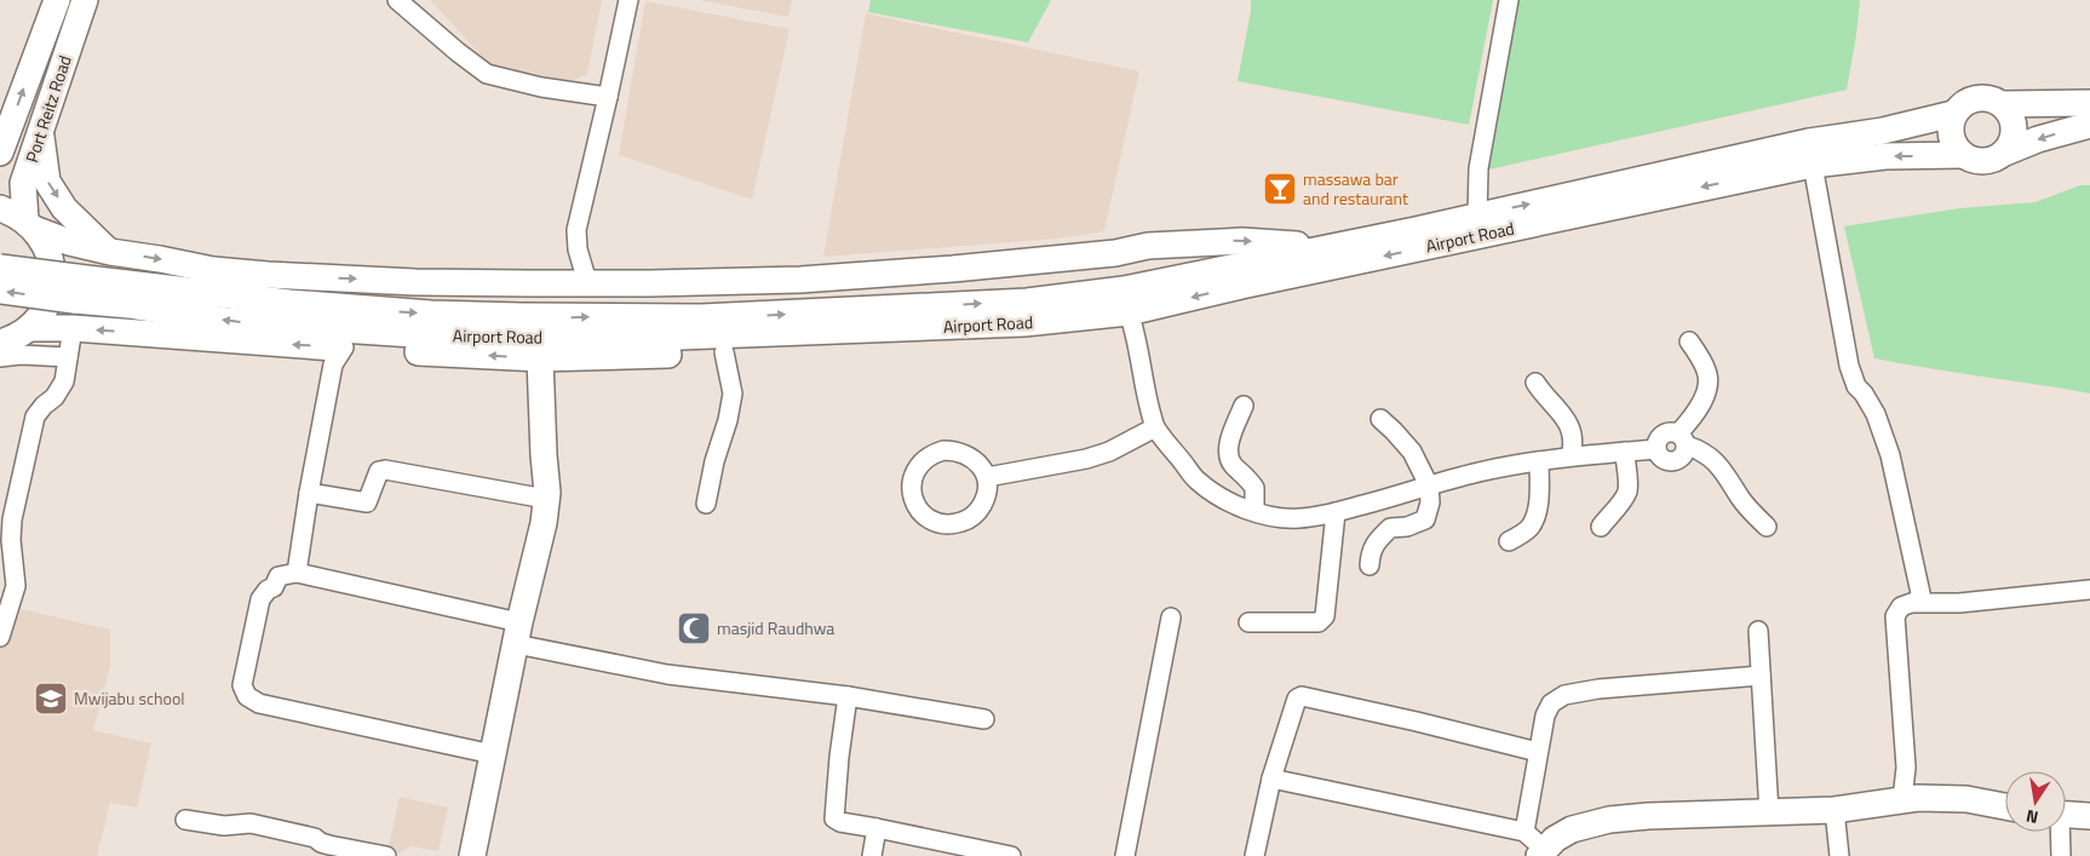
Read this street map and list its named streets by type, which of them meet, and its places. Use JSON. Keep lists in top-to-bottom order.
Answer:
{
  "streets": {
    "main road": ["Port Reitz Road", "Airport Road"]
  },
  "places": {
    "bar": ["massawa bar and restaurant"],
    "mosque": ["masjid Raudhwa"],
    "school or university": ["Mwijabu school"]
  },
  "north": "bottom"
}
